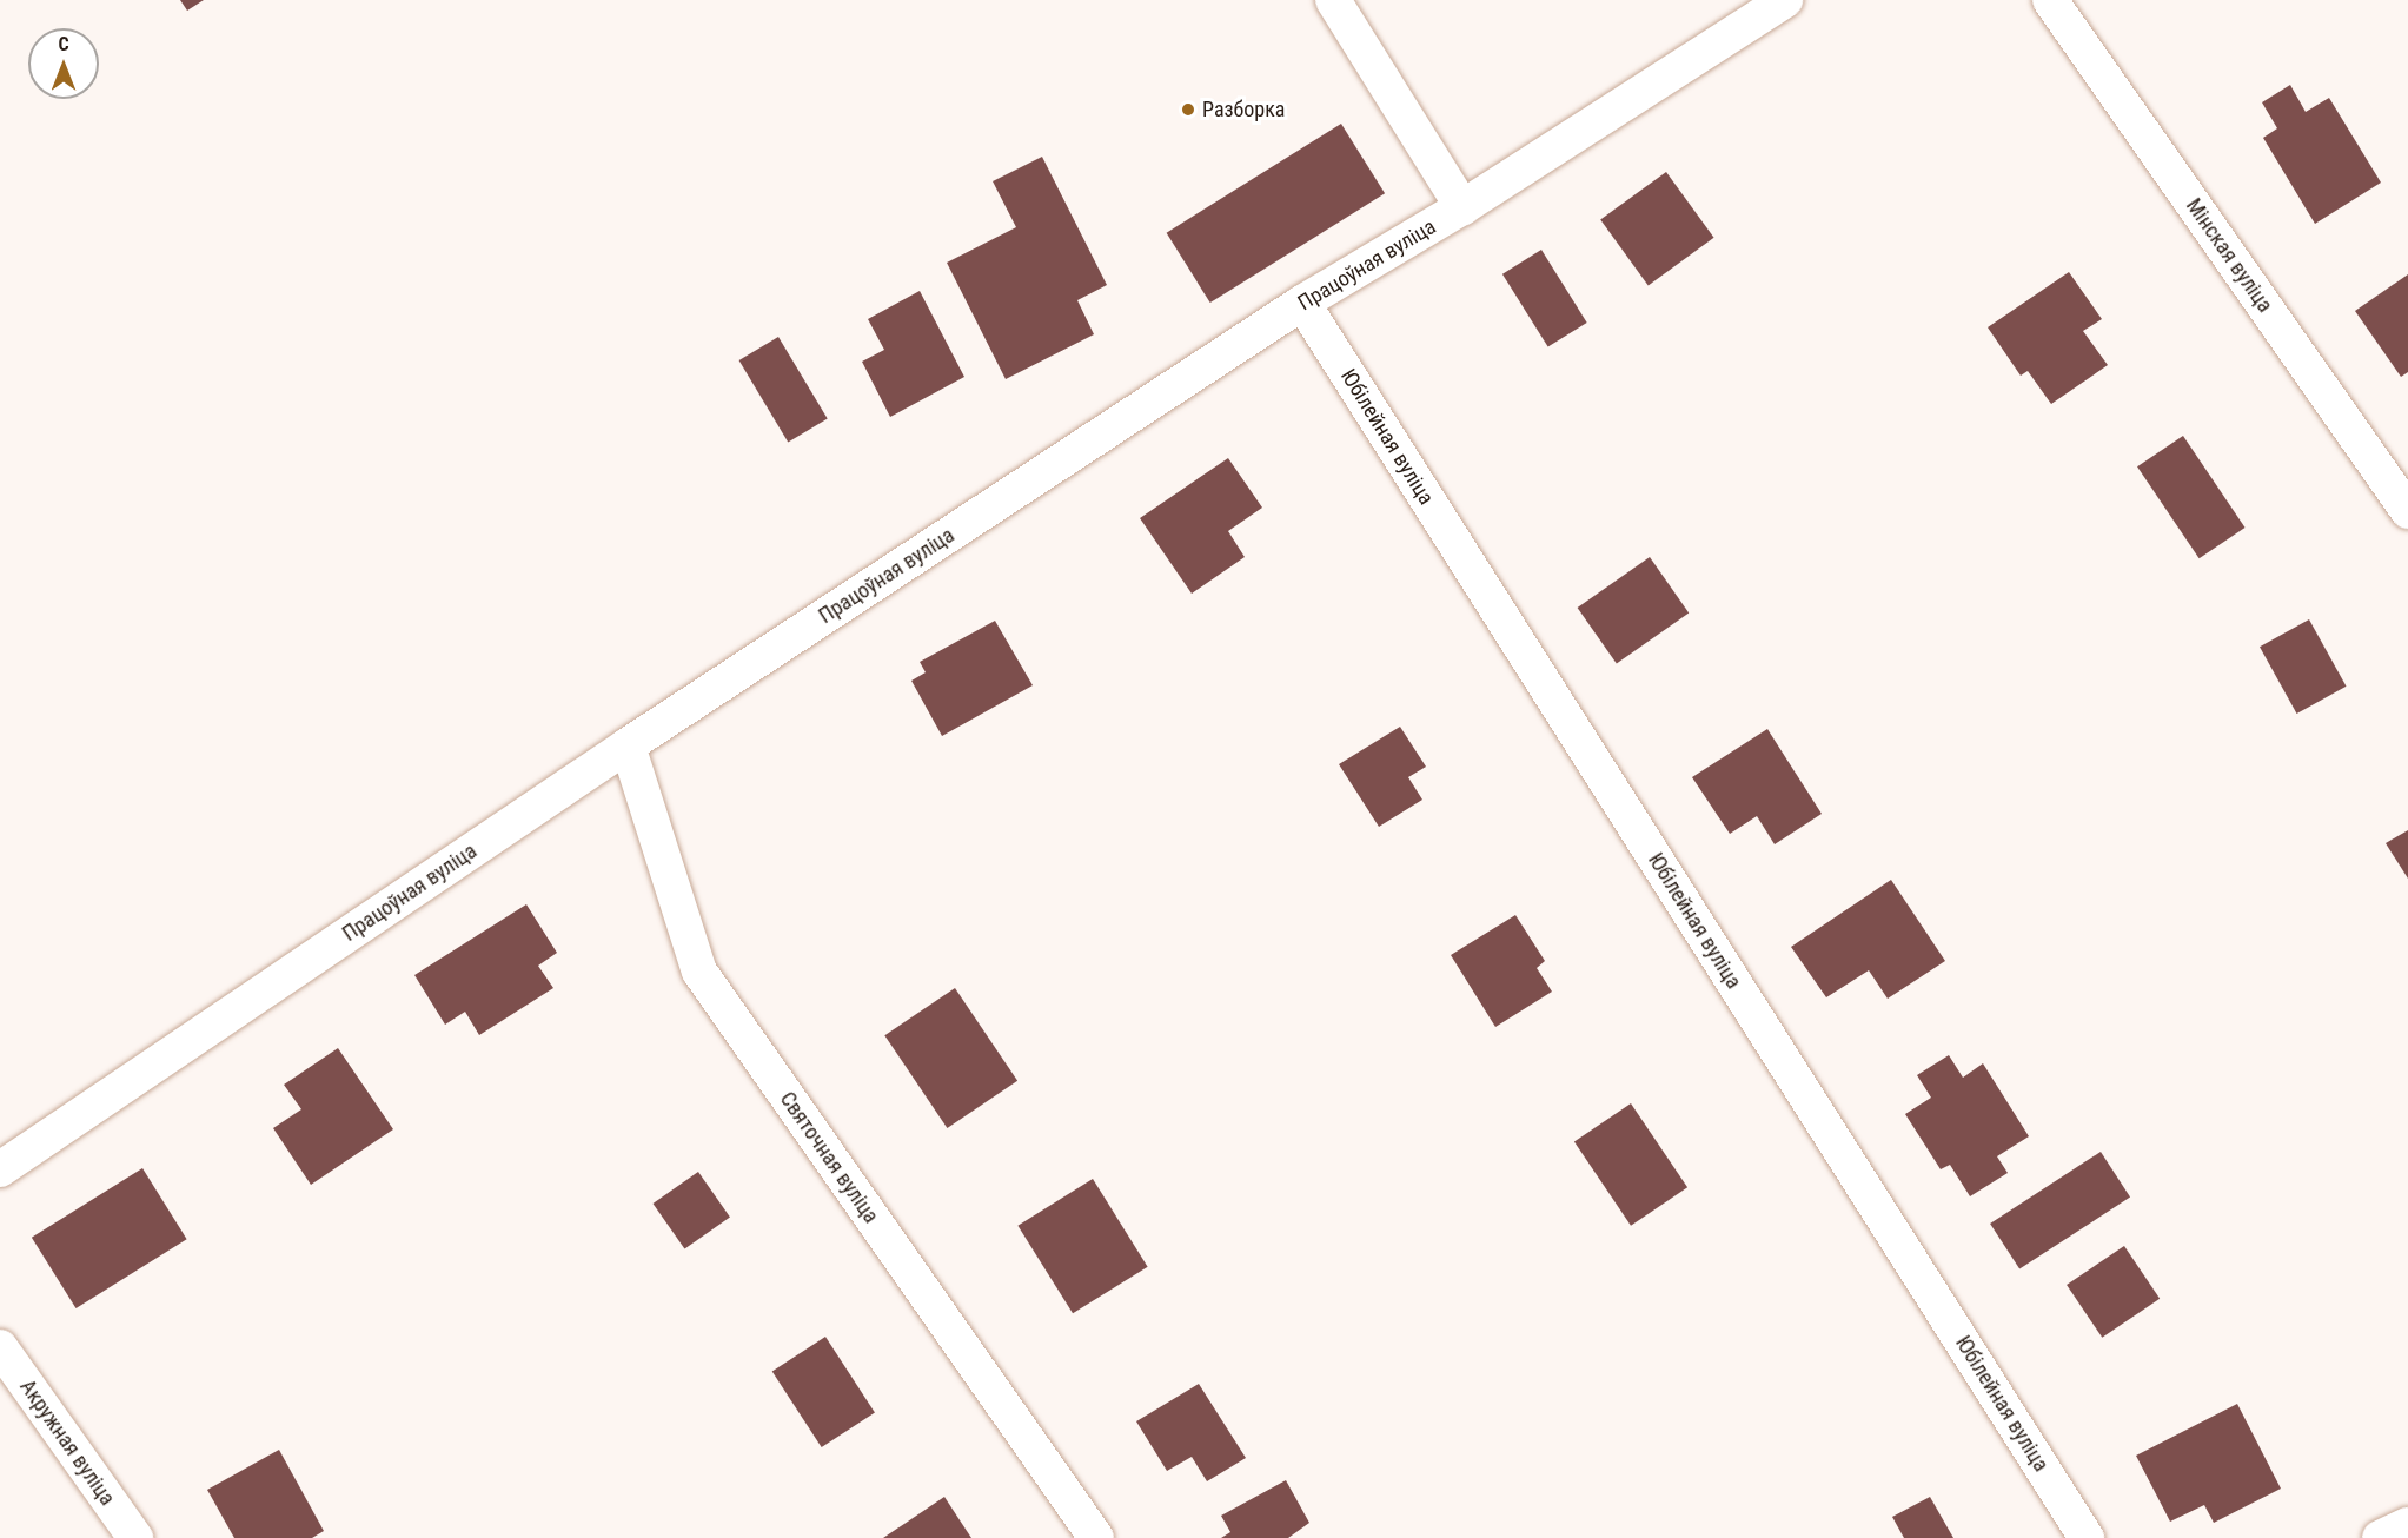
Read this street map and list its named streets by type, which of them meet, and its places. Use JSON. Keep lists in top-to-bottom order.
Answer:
{
  "streets": {
    "street": [
      "Мінская вуліца",
      "Працоўная вуліца",
      "Юбілейная вуліца",
      "Святочная вуліца",
      "Акружная вуліца"
    ]
  },
  "crossings": [
    ["Працоўная вуліца", "Юбілейная вуліца"],
    ["Працоўная вуліца", "Святочная вуліца"]
  ],
  "places": ["Разборка"],
  "north": "top"
}
